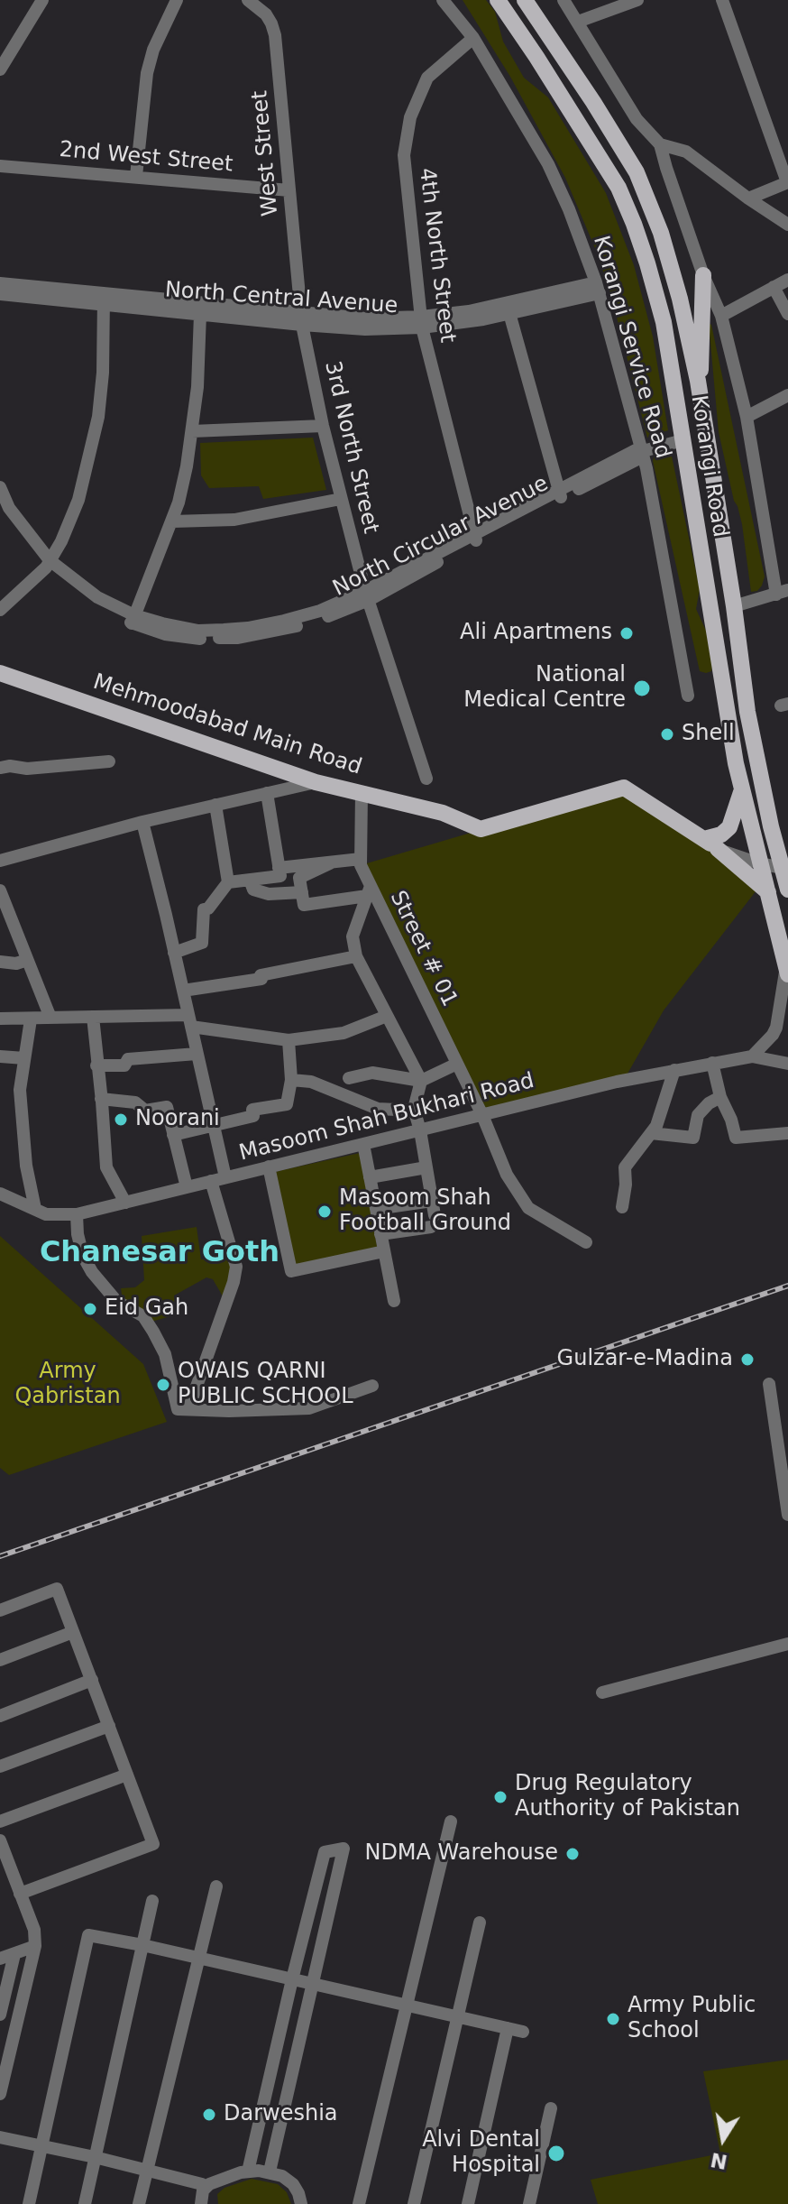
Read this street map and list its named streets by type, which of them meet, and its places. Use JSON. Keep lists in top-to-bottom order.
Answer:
{
  "streets": {
    "main road": ["Korangi Road", "Mehmoodabad Main Road"],
    "street": [
      "West Street",
      "2nd West Street",
      "4th North Street",
      "North Central Avenue",
      "Korangi Service Road",
      "3rd North Street",
      "North Circular Avenue",
      "Street # 01",
      "Masoom Shah Bukhari Road"
    ]
  },
  "crossings": [
    ["West Street", "2nd West Street"],
    ["West Street", "North Central Avenue"],
    ["West Street", "3rd North Street"],
    ["4th North Street", "North Central Avenue"],
    ["4th North Street", "Korangi Service Road"],
    ["4th North Street", "North Circular Avenue"],
    ["North Central Avenue", "Korangi Service Road"],
    ["North Central Avenue", "3rd North Street"],
    ["Korangi Service Road", "North Circular Avenue"],
    ["3rd North Street", "North Circular Avenue"],
    ["Korangi Road", "North Circular Avenue"],
    ["Korangi Road", "Mehmoodabad Main Road"],
    ["Mehmoodabad Main Road", "Street # 01"],
    ["Street # 01", "Masoom Shah Bukhari Road"]
  ],
  "districts": ["Chanesar Goth"],
  "parks": ["Army Qabristan"],
  "places": [
    "Ali Apartmens",
    "National Medical Centre",
    "Shell",
    "Noorani",
    "Masoom Shah Football Ground",
    "Eid Gah",
    "Gulzar-e-Madina",
    "OWAIS QARNI PUBLIC SCHOOL",
    "Drug Regulatory Authority of Pakistan",
    "NDMA Warehouse",
    "Army Public School",
    "Darweshia",
    "Alvi Dental Hospital"
  ],
  "north": "bottom"
}
